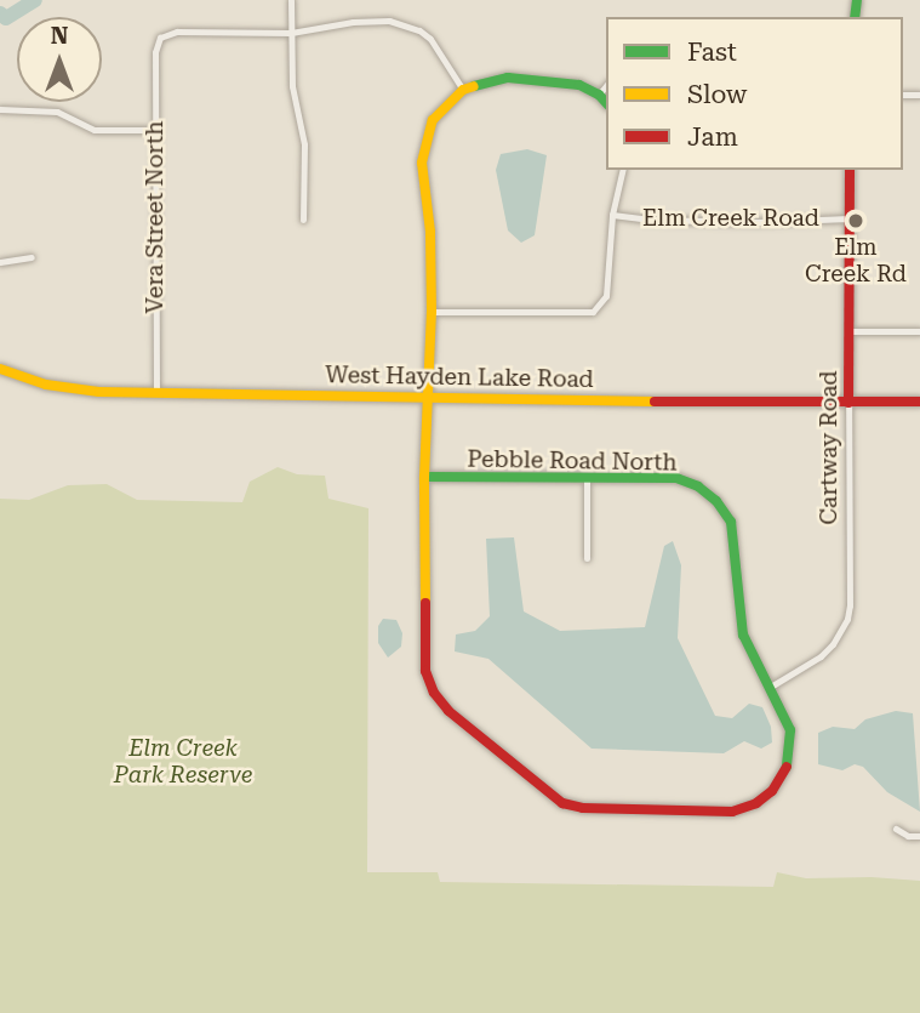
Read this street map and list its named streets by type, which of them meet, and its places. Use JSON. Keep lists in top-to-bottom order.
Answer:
{
  "streets": {
    "street": [
      "Vera Street North",
      "Elm Creek Road",
      "West Hayden Lake Road",
      "Cartway Road",
      "Pebble Road North"
    ]
  },
  "crossings": [
    ["Vera Street North", "West Hayden Lake Road"],
    ["Elm Creek Road", "Cartway Road"],
    ["West Hayden Lake Road", "Cartway Road"],
    ["West Hayden Lake Road", "Pebble Road North"],
    ["Cartway Road", "Pebble Road North"]
  ],
  "parks": ["Elm Creek Park Reserve"],
  "places": ["Elm Creek Rd"],
  "legend": ["Fast", "Slow", "Jam"],
  "north": "top"
}
